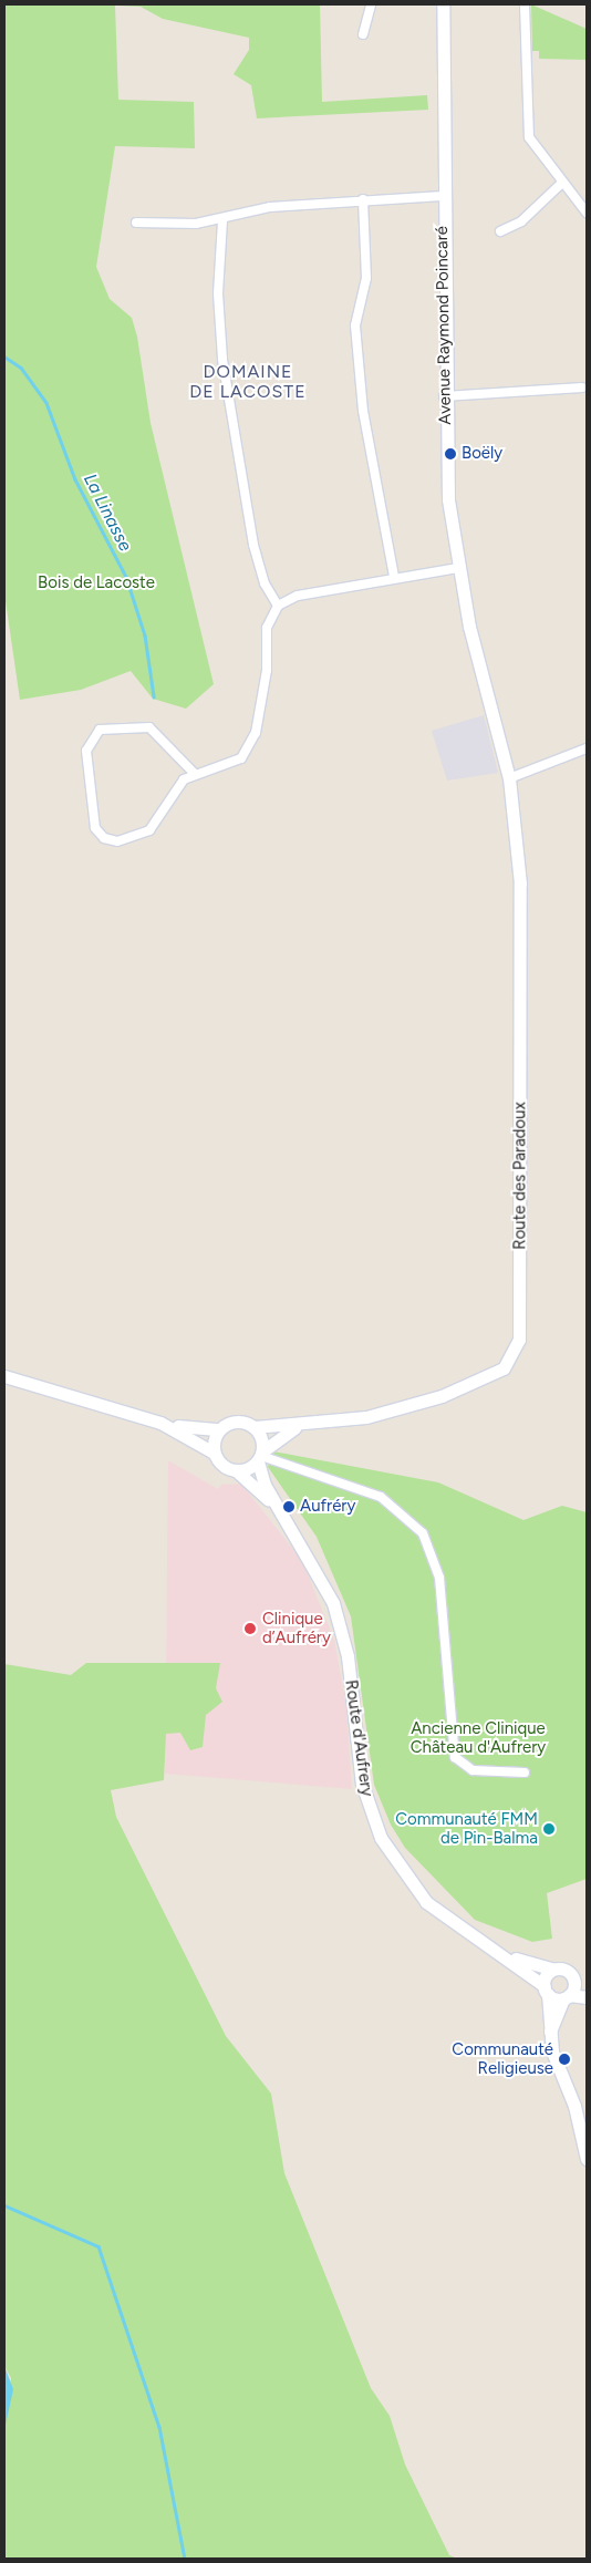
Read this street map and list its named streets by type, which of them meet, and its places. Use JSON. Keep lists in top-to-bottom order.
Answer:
{
  "streets": {
    "main road": ["Avenue Raymond Poincaré", "Route des Paradoux", "Route d'Aufrery"]
  },
  "crossings": [
    ["Avenue Raymond Poincaré", "Route des Paradoux"]
  ],
  "districts": ["DOMAINE DE LACOSTE"],
  "water": ["La Linasse"],
  "parks": ["Bois de Lacoste", "Ancienne Clinique Château d'Aufrery"],
  "places": [
    "Boëly",
    "Aufréry",
    "Clinique d’Aufréry",
    "Communauté FMM de Pin-Balma",
    "Communauté Religieuse"
  ]
}
